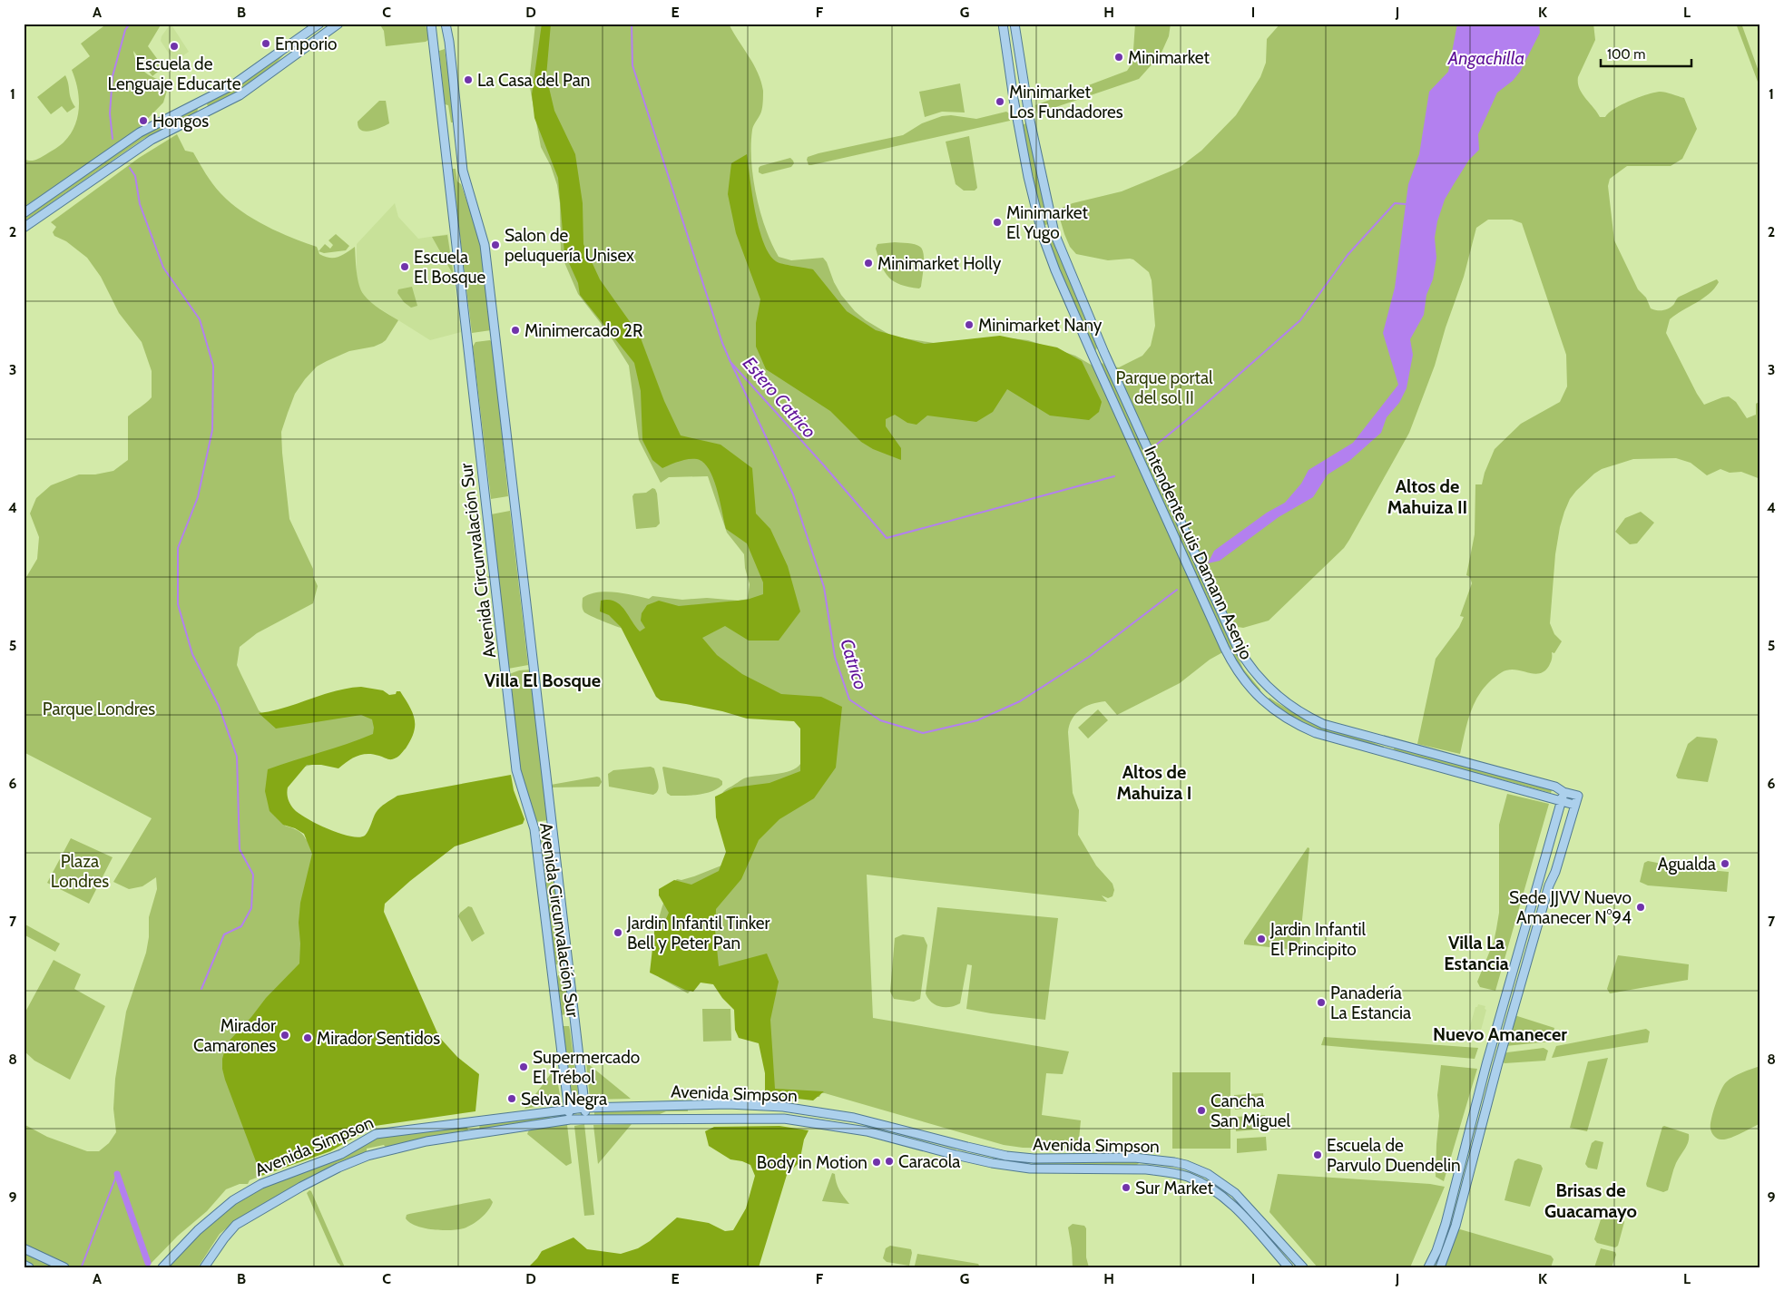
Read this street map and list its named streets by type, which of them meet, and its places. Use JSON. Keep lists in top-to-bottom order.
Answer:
{
  "streets": {
    "main road": ["Intendente Luis Damann Asenjo", "Avenida Circunvalación Sur", "Avenida Simpson"]
  },
  "crossings": [
    ["Avenida Circunvalación Sur", "Avenida Simpson"]
  ],
  "districts": [
    "Altos de Mahuiza II",
    "Villa El Bosque",
    "Altos de Mahuiza I",
    "Villa La Estancia",
    "Nuevo Amanecer",
    "Brisas de Guacamayo"
  ],
  "water": ["Angachilla", "Estero Catrico", "Catrico"],
  "parks": ["Parque portal del sol II", "Parque Londres", "Plaza Londres"],
  "places": [
    "Emporio",
    "Escuela de Lenguaje Educarte",
    "Minimarket",
    "La Casa del Pan",
    "Minimarket Los Fundadores",
    "Hongos",
    "Minimarket El Yugo",
    "Salon de peluquería Unisex",
    "Minimarket Holly",
    "Escuela El Bosque",
    "Minimarket Nany",
    "Minimercado 2R",
    "Agualda",
    "Sede JJVV Nuevo Amanecer N°94",
    "Jardin Infantil Tinker Bell y Peter Pan",
    "Jardin Infantil El Principito",
    "Panadería La Estancia",
    "Mirador Camarones",
    "Mirador Sentidos",
    "Supermercado El Trébol",
    "Selva Negra",
    "Cancha San Miguel",
    "Escuela de Parvulo Duendelin",
    "Caracola",
    "Body in Motion",
    "Sur Market"
  ],
  "scale_bar": "100 m",
  "grid": {
    "columns": [
      "A",
      "B",
      "C",
      "D",
      "E",
      "F",
      "G",
      "H",
      "I",
      "J",
      "K",
      "L"
    ],
    "rows": [
      "1",
      "2",
      "3",
      "4",
      "5",
      "6",
      "7",
      "8",
      "9"
    ]
  }
}
